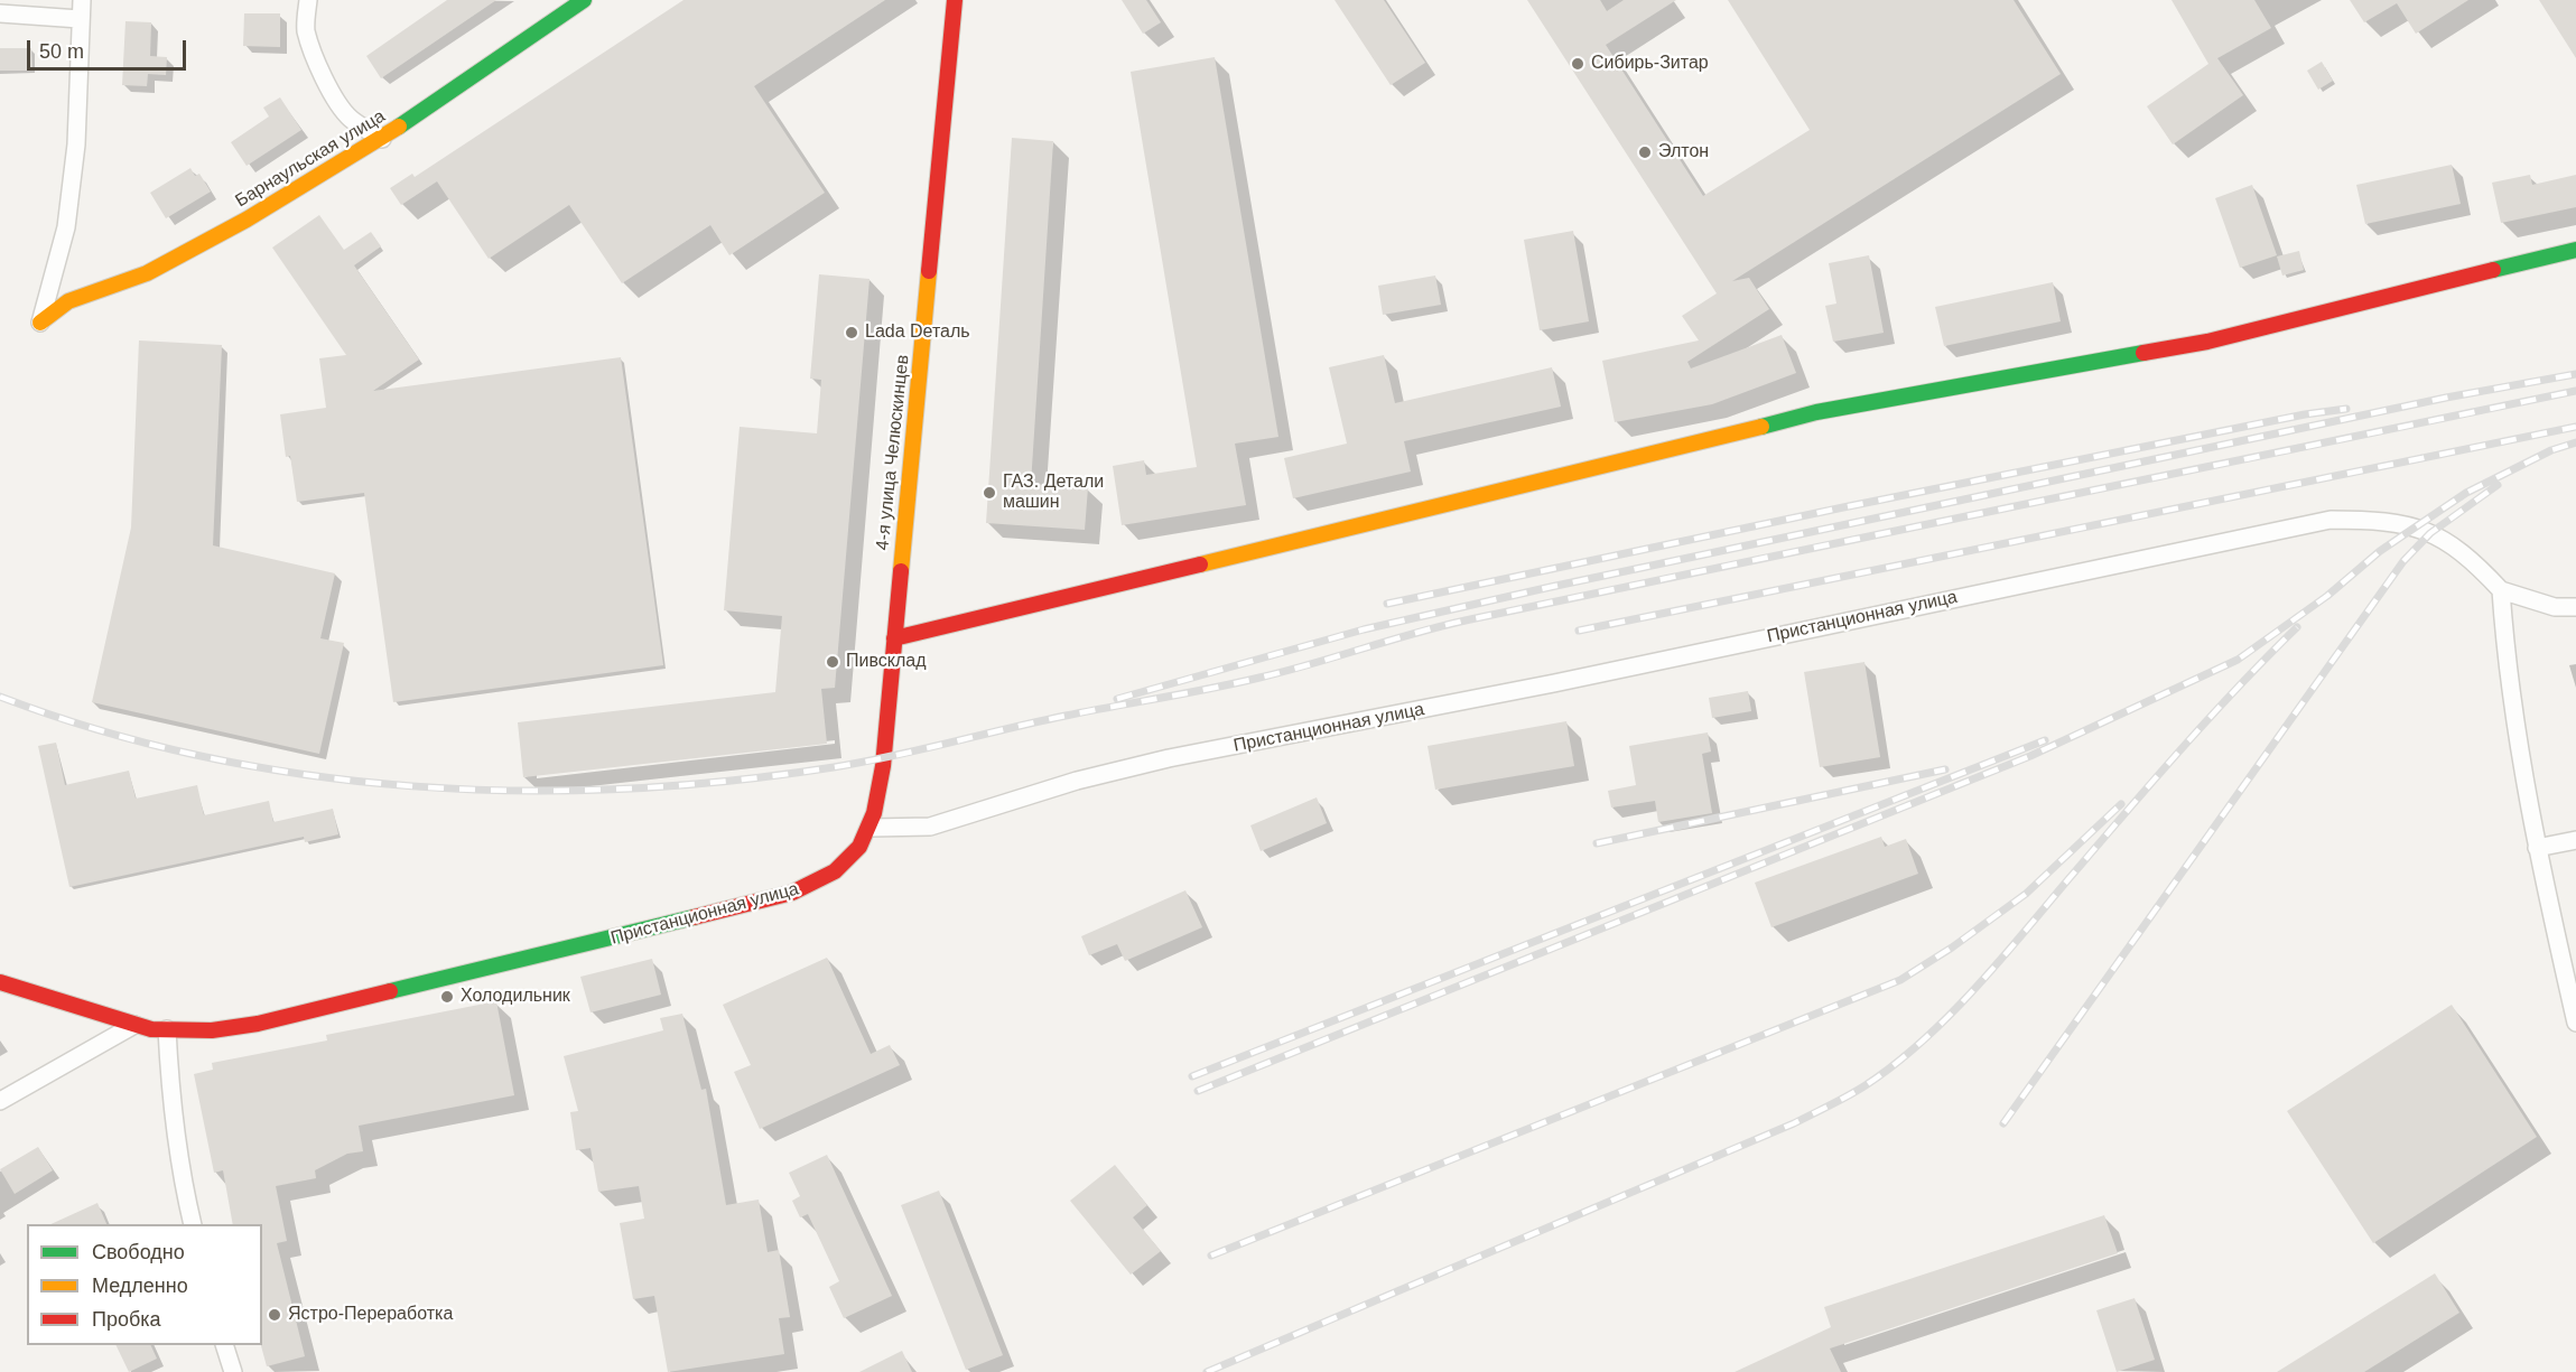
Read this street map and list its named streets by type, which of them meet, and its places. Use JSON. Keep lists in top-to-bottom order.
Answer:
{
  "streets": {
    "street": ["Барнаульская улица", "4-я улица Челюскинцев", "Пристанционная улица"]
  },
  "crossings": [
    ["4-я улица Челюскинцев", "Пристанционная улица"]
  ],
  "places": [
    "Сибирь-Зитар",
    "Элтон",
    "Lada Dеталь",
    "ГАЗ. Детали машин",
    "Пивсклад",
    "Холодильник",
    "Ястро-Переработка"
  ],
  "legend": ["Свободно", "Медленно", "Пробка"],
  "scale_bar": "50 m"
}
